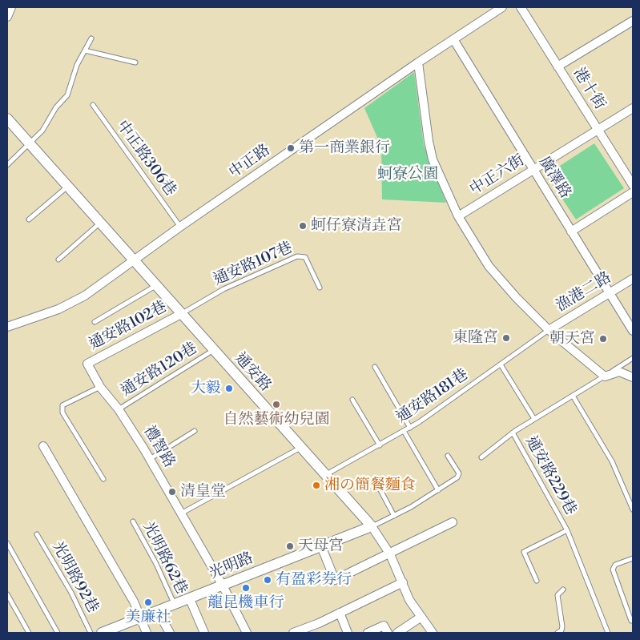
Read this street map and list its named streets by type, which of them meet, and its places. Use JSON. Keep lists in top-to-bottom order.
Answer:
{
  "streets": {
    "street": [
      "港十街",
      "中正路",
      "中正六街",
      "廣澤路",
      "漁港二路",
      "通安路102巷",
      "通安路",
      "禮智路",
      "光明路"
    ],
    "lane": [
      "中正路306巷",
      "通安路107巷",
      "通安路120巷",
      "通安路181巷",
      "通安路229巷",
      "光明路62巷",
      "光明路92巷"
    ]
  },
  "crossings": [
    ["港十街", "中正六街"],
    ["中正路306巷", "中正路"],
    ["中正路", "廣澤路"],
    ["中正路", "通安路"],
    ["中正六街", "廣澤路"],
    ["廣澤路", "漁港二路"],
    ["通安路107巷", "通安路102巷"],
    ["通安路107巷", "通安路"],
    ["漁港二路", "通安路181巷"],
    ["通安路102巷", "通安路"],
    ["通安路102巷", "禮智路"],
    ["通安路120巷", "通安路"],
    ["通安路120巷", "禮智路"],
    ["通安路", "通安路181巷"],
    ["通安路", "光明路"],
    ["禮智路", "光明路"],
    ["光明路62巷", "光明路"]
  ],
  "parks": ["蚵寮公園"],
  "places": [
    "第一商業銀行",
    "蚵仔寮清垚宮",
    "東隆宮",
    "朝天宮",
    "大毅",
    "自然藝術幼兒園",
    "湘の簡餐麵食",
    "清皇堂",
    "天母宮",
    "有盈彩券行",
    "龍昆機車行",
    "美廉社"
  ]
}
